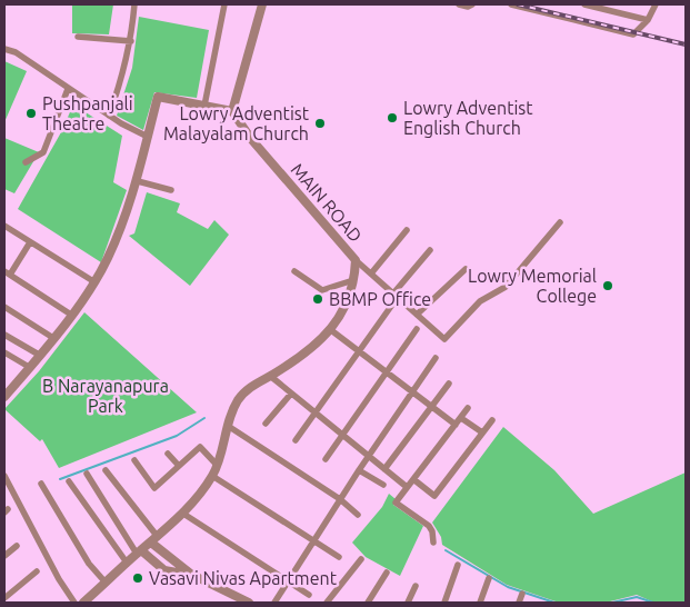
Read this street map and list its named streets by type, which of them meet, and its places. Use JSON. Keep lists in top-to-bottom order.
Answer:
{
  "streets": {
    "street": ["MAIN ROAD"]
  },
  "parks": ["B Narayanapura Park"],
  "places": [
    "Pushpanjali Theatre",
    "Lowry Adventist English Church",
    "Lowry Adventist Malayalam Church",
    "Lowry Memorial College",
    "BBMP Office",
    "Vasavi Nivas Apartment"
  ]
}
